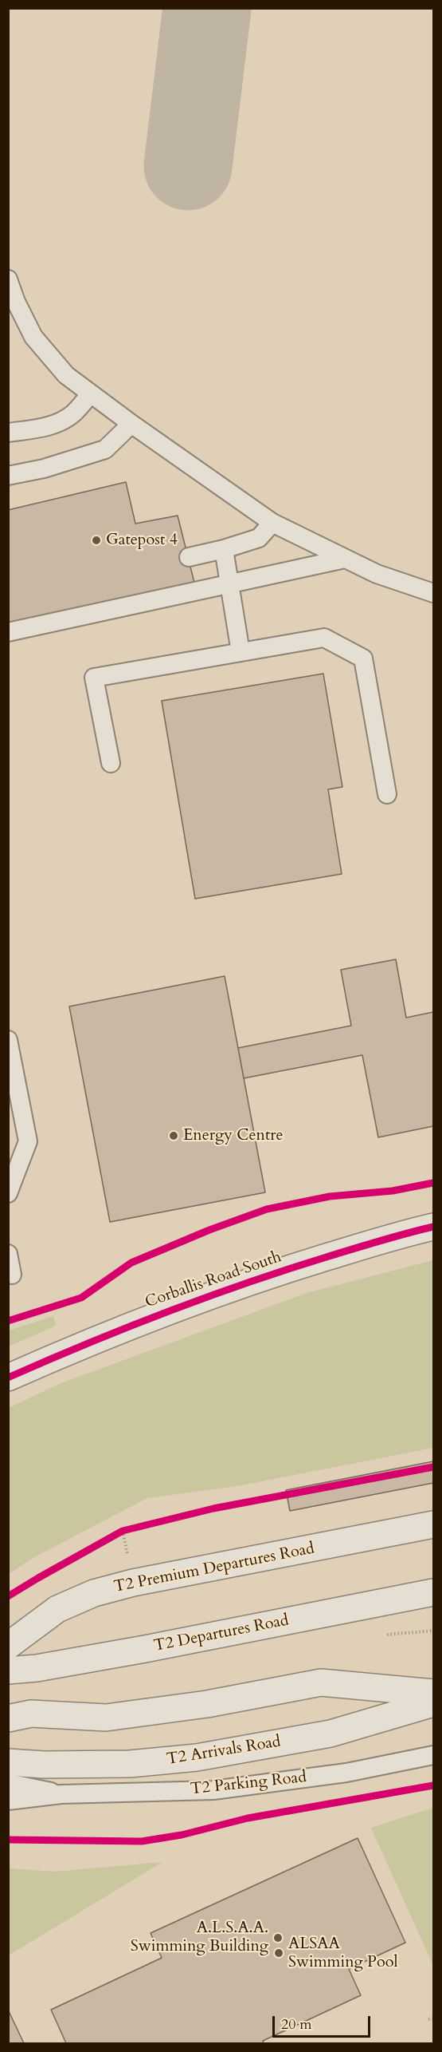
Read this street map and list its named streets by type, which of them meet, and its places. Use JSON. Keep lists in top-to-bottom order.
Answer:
{
  "streets": {
    "street": [
      "Corballis Road South",
      "T2 Premium Departures Road",
      "T2 Departures Road",
      "T2 Arrivals Road"
    ],
    "lane": ["T2 Parking Road"]
  },
  "places": [
    "Gatepost 4",
    "Energy Centre",
    "A.L.S.A.A. Swimming Building",
    "ALSAA Swimming Pool"
  ],
  "scale_bar": "20 m"
}
